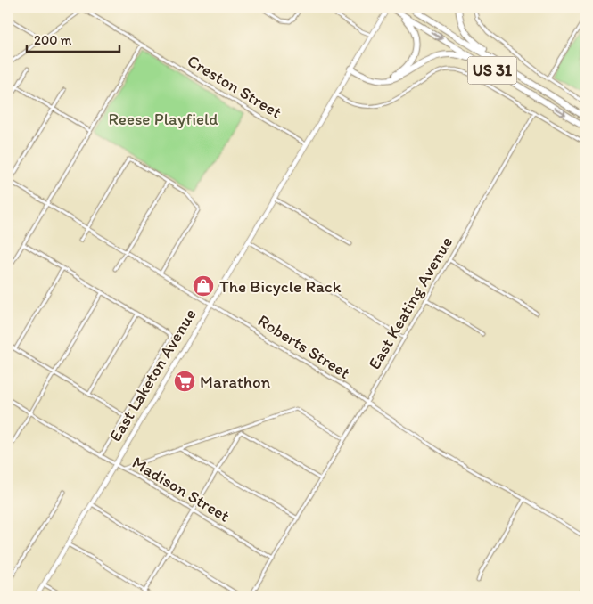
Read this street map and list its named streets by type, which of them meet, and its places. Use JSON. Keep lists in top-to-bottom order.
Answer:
{
  "streets": {
    "highway": ["US 31"],
    "main road": ["East Laketon Avenue"],
    "street": [
      "Creston Street",
      "East Keating Avenue",
      "Roberts Street",
      "Madison Street"
    ]
  },
  "crossings": [
    ["Creston Street", "East Laketon Avenue"],
    ["East Keating Avenue", "Roberts Street"],
    ["East Keating Avenue", "Madison Street"],
    ["Roberts Street", "East Laketon Avenue"],
    ["East Laketon Avenue", "Madison Street"]
  ],
  "parks": ["Reese Playfield"],
  "places": {
    "shop": ["The Bicycle Rack"],
    "supermarket": ["Marathon"]
  },
  "scale_bar": "200 m"
}
